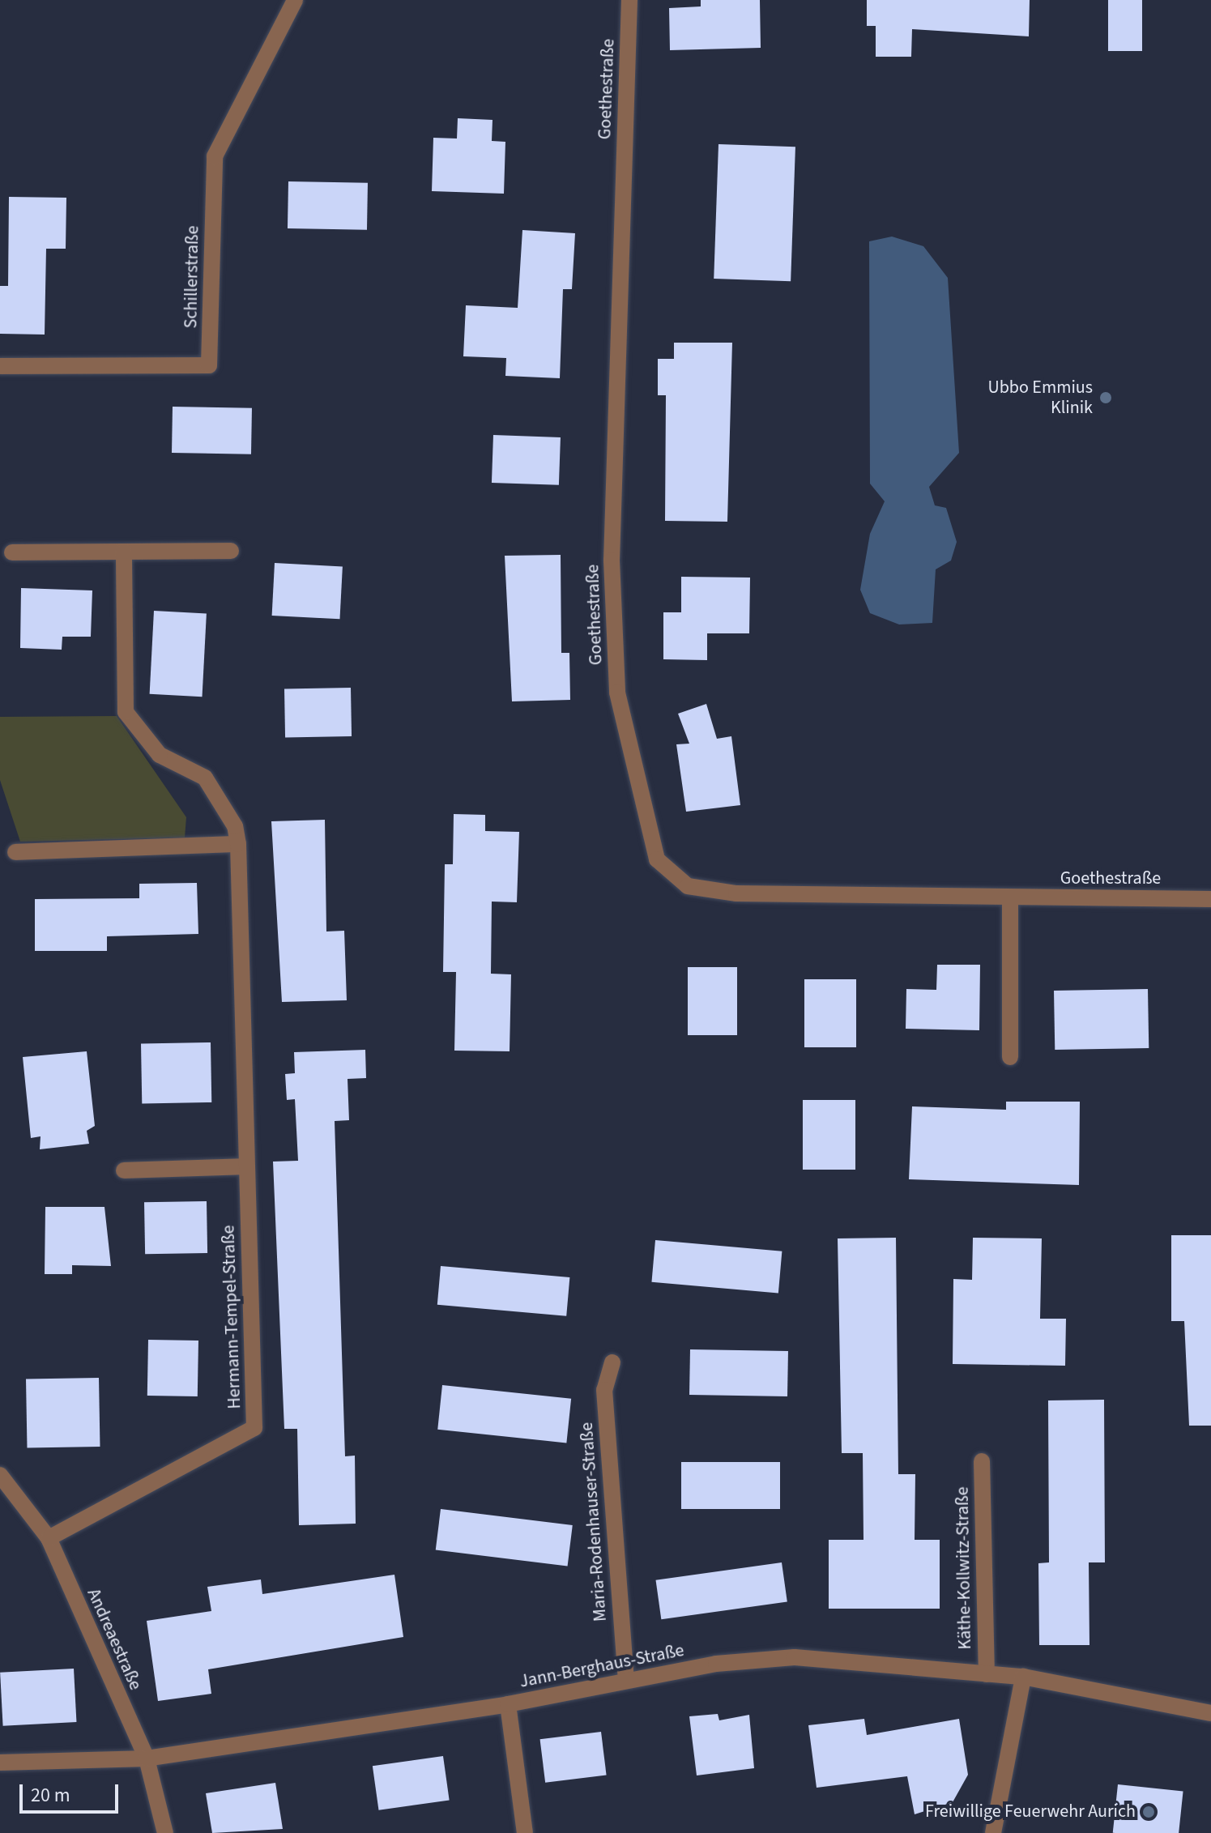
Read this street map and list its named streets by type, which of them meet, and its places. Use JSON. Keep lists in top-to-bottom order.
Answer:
{
  "streets": {
    "street": [
      "Goethestraße",
      "Schillerstraße",
      "Hermann-Tempel-Straße",
      "Maria-Rodenhauser-Straße",
      "Käthe-Kollwitz-Straße",
      "Andreaestraße",
      "Jann-Berghaus-Straße"
    ]
  },
  "crossings": [
    ["Hermann-Tempel-Straße", "Andreaestraße"],
    ["Maria-Rodenhauser-Straße", "Jann-Berghaus-Straße"],
    ["Käthe-Kollwitz-Straße", "Jann-Berghaus-Straße"],
    ["Andreaestraße", "Jann-Berghaus-Straße"]
  ],
  "places": ["Ubbo Emmius Klinik", "Freiwillige Feuerwehr Aurich"],
  "scale_bar": "20 m"
}
